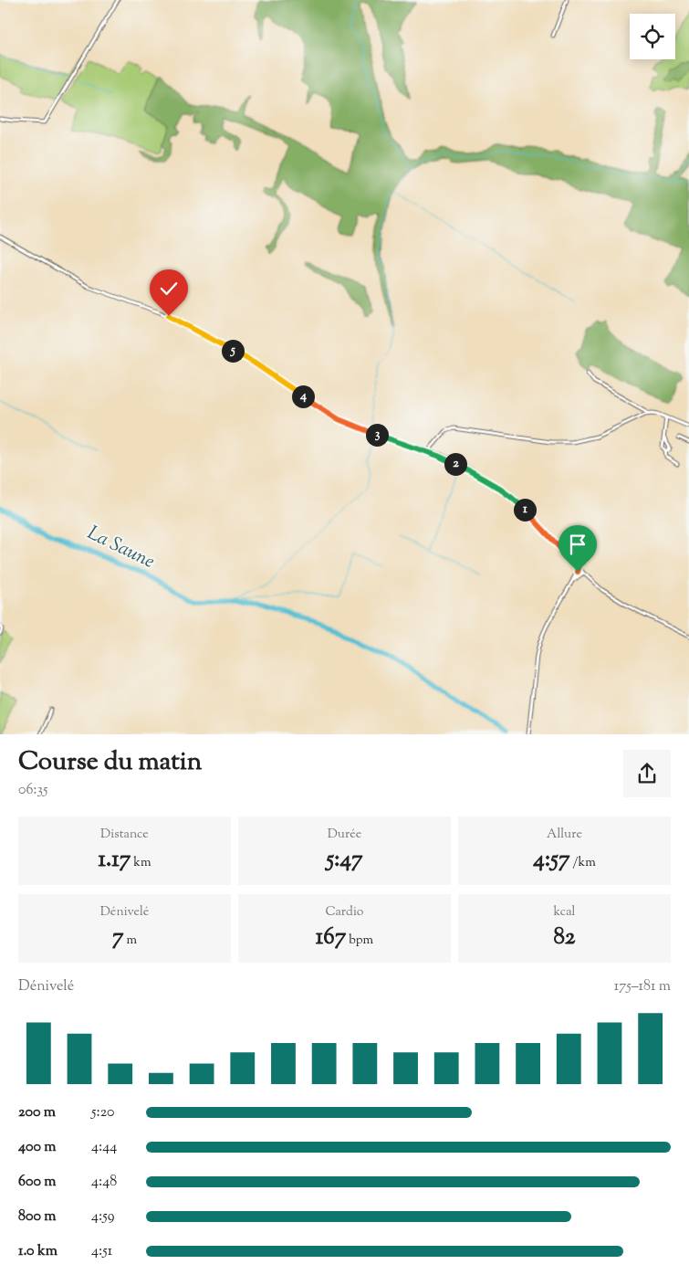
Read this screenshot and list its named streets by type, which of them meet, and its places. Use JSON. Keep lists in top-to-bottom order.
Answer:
{
  "water": ["La Saune"],
  "page": {
    "pins": [
      "5",
      "4",
      "3",
      "2",
      "1"
    ],
    "heading": ["Course du matin", "06:35"],
    "stats": [
      ["Distance", "1.17 km"],
      ["Durée", "5:47"],
      ["Allure", "4:57 /km"],
      ["Dénivelé", "7 m"],
      ["Cardio", "167 bpm"],
      ["kcal", "82"]
    ],
    "chart": ["Dénivelé", "175–181 m"],
    "list": [
      {
        "name": "200 m",
        "note": "5:20"
      },
      {
        "name": "400 m",
        "note": "4:44"
      },
      {
        "name": "600 m",
        "note": "4:48"
      },
      {
        "name": "800 m",
        "note": "4:59"
      },
      {
        "name": "1.0 km",
        "note": "4:51"
      }
    ]
  }
}
